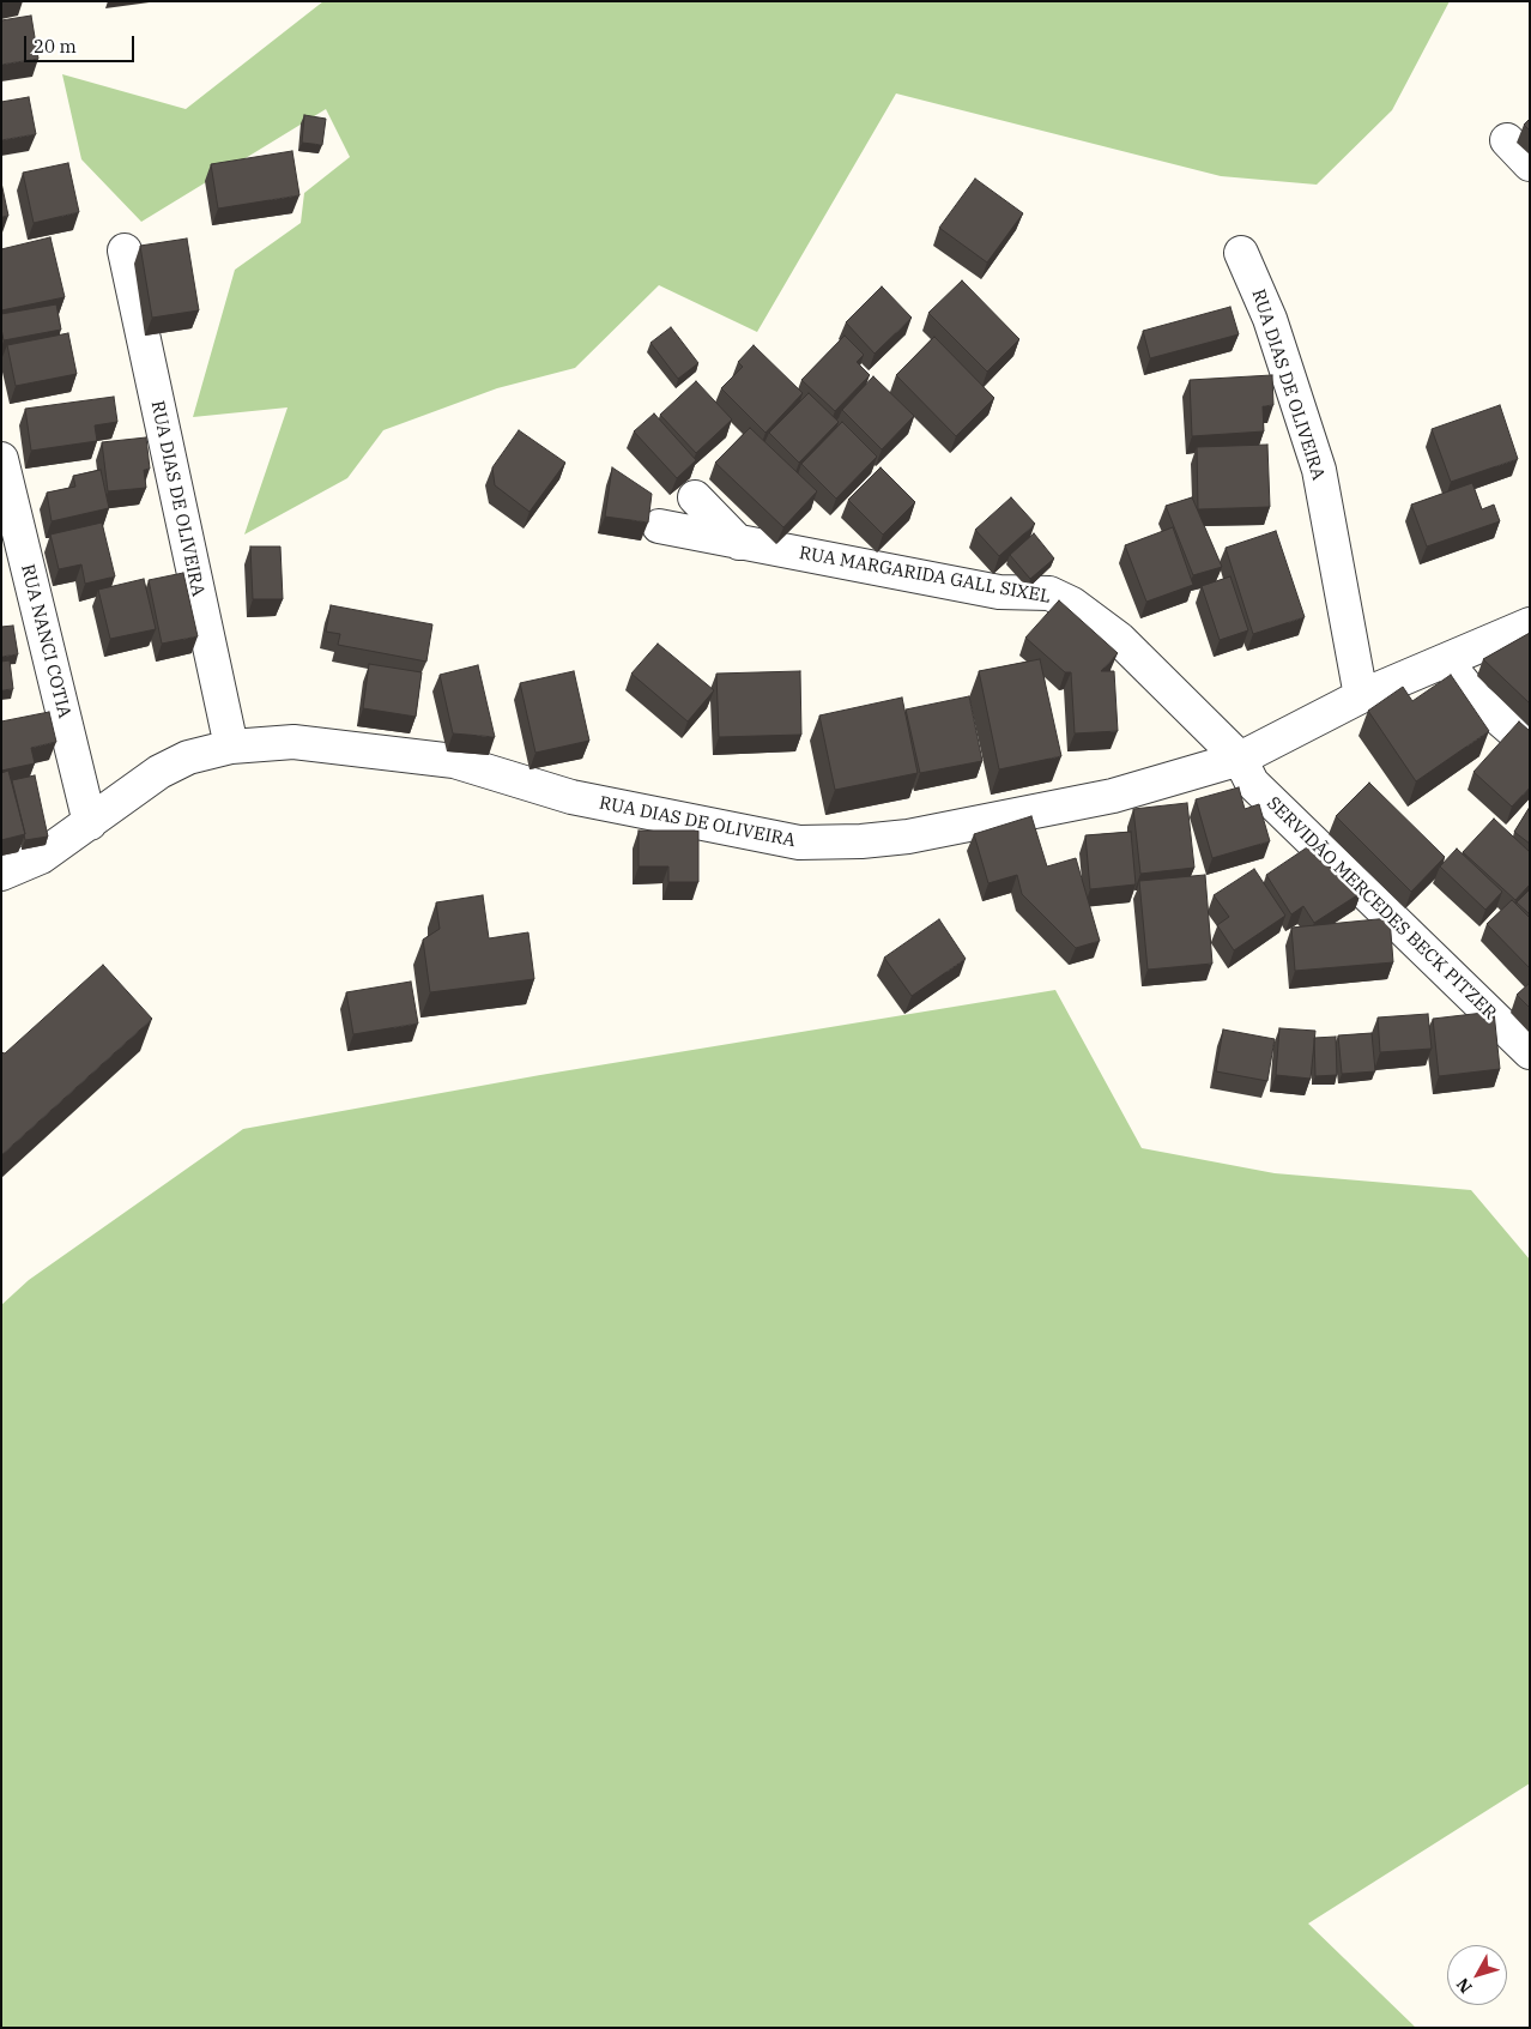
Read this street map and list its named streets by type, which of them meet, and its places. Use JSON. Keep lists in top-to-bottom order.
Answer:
{
  "streets": {
    "street": [
      "RUA DIAS DE OLIVEIRA",
      "RUA MARGARIDA GALL SIXEL",
      "RUA NANCI COTIA",
      "SERVIDÃO MERCEDES BECK PITZER"
    ]
  },
  "crossings": [
    ["RUA DIAS DE OLIVEIRA", "RUA MARGARIDA GALL SIXEL"],
    ["RUA DIAS DE OLIVEIRA", "RUA NANCI COTIA"],
    ["RUA DIAS DE OLIVEIRA", "SERVIDÃO MERCEDES BECK PITZER"],
    ["RUA MARGARIDA GALL SIXEL", "SERVIDÃO MERCEDES BECK PITZER"]
  ],
  "scale_bar": "20 m",
  "north": "bottom left"
}
